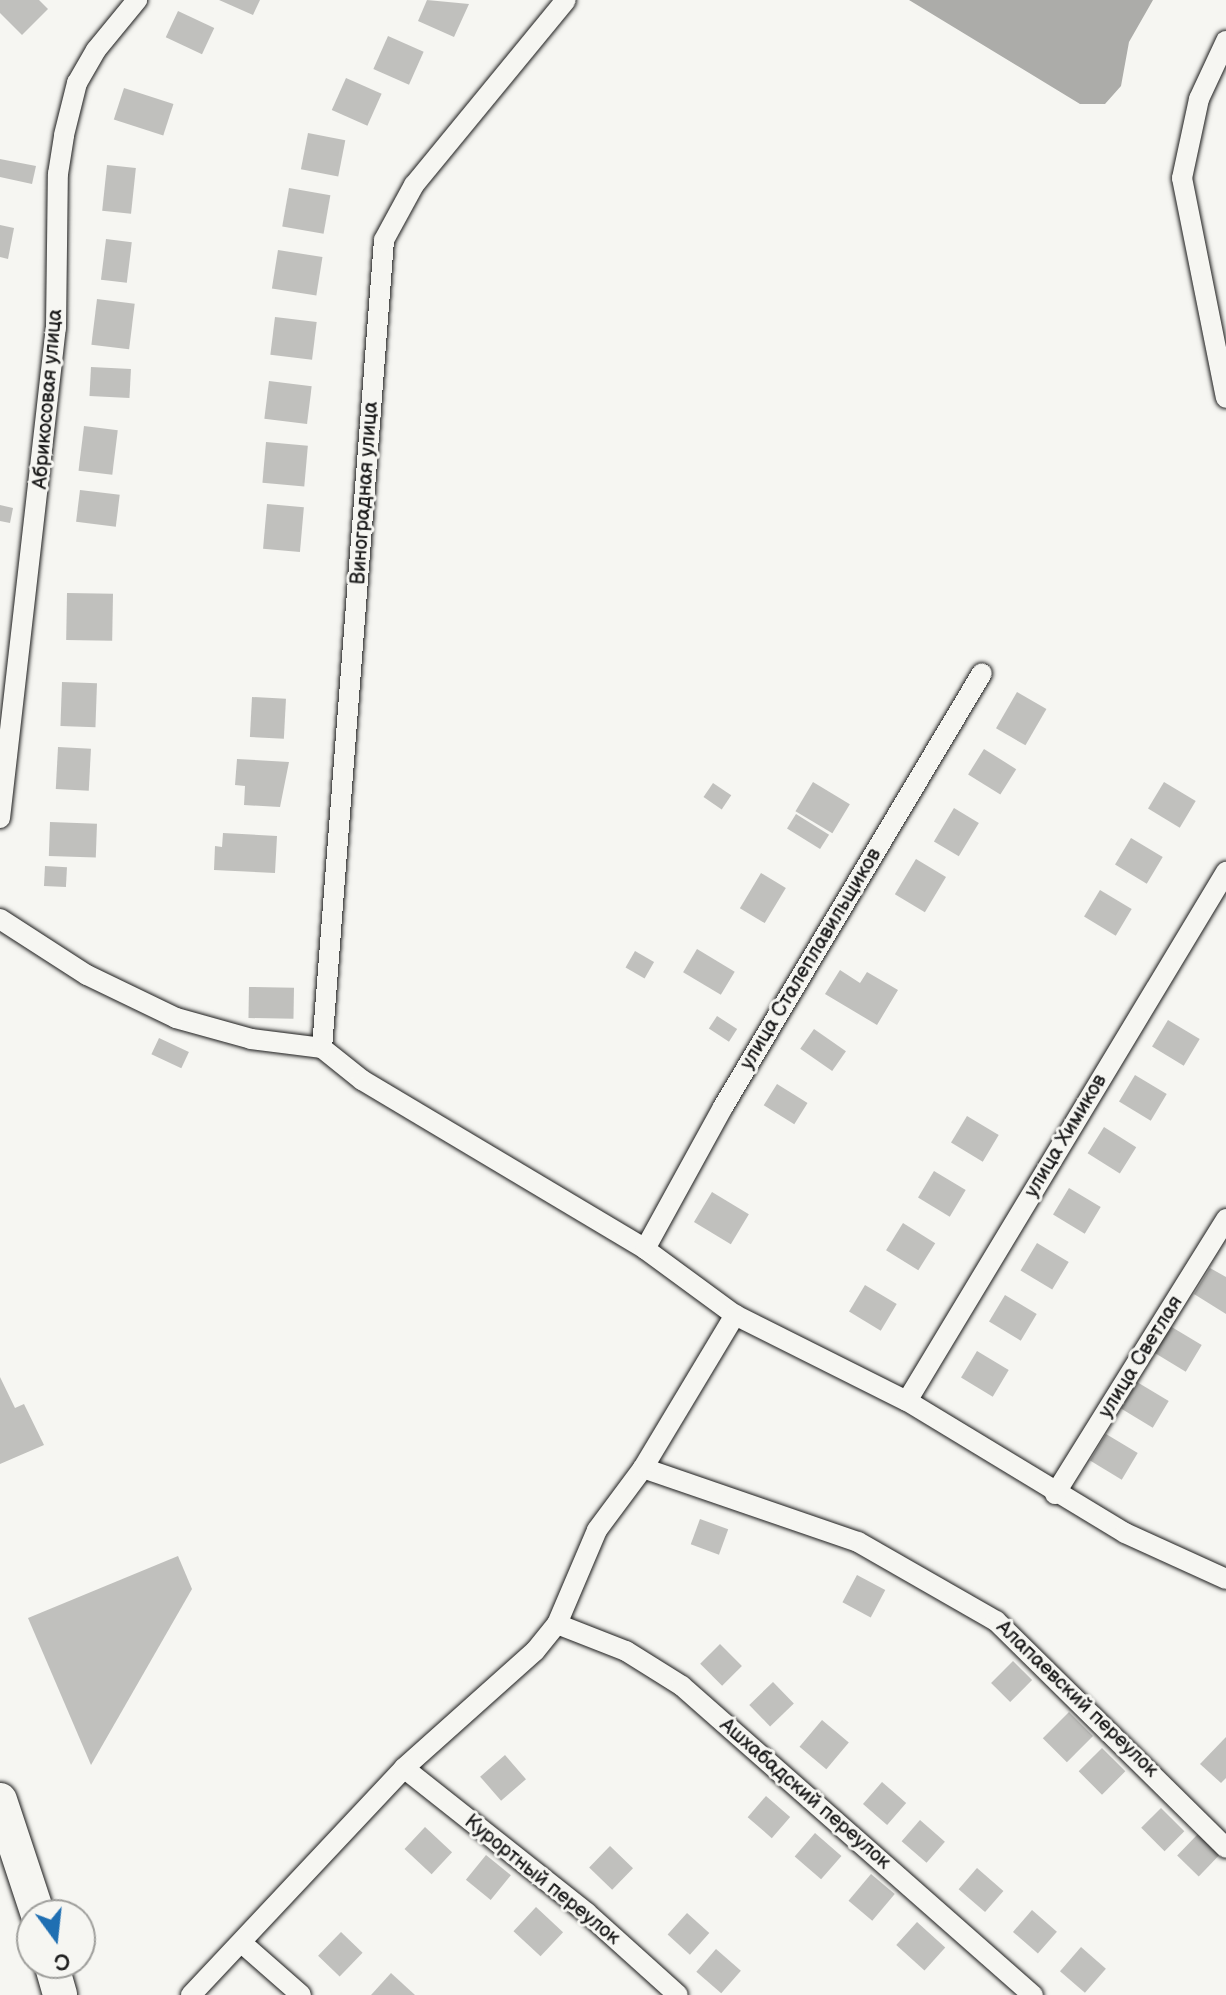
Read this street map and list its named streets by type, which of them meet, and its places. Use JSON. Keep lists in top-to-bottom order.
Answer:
{
  "streets": {
    "street": [
      "Абрикосовая улица",
      "Виноградная улица",
      "улица Сталеплавильщиков",
      "улица Химиков",
      "улица Светлая",
      "Алапаевский переулок",
      "Ашхабадский переулок",
      "Курортный переулок"
    ]
  },
  "north": "bottom"
}
